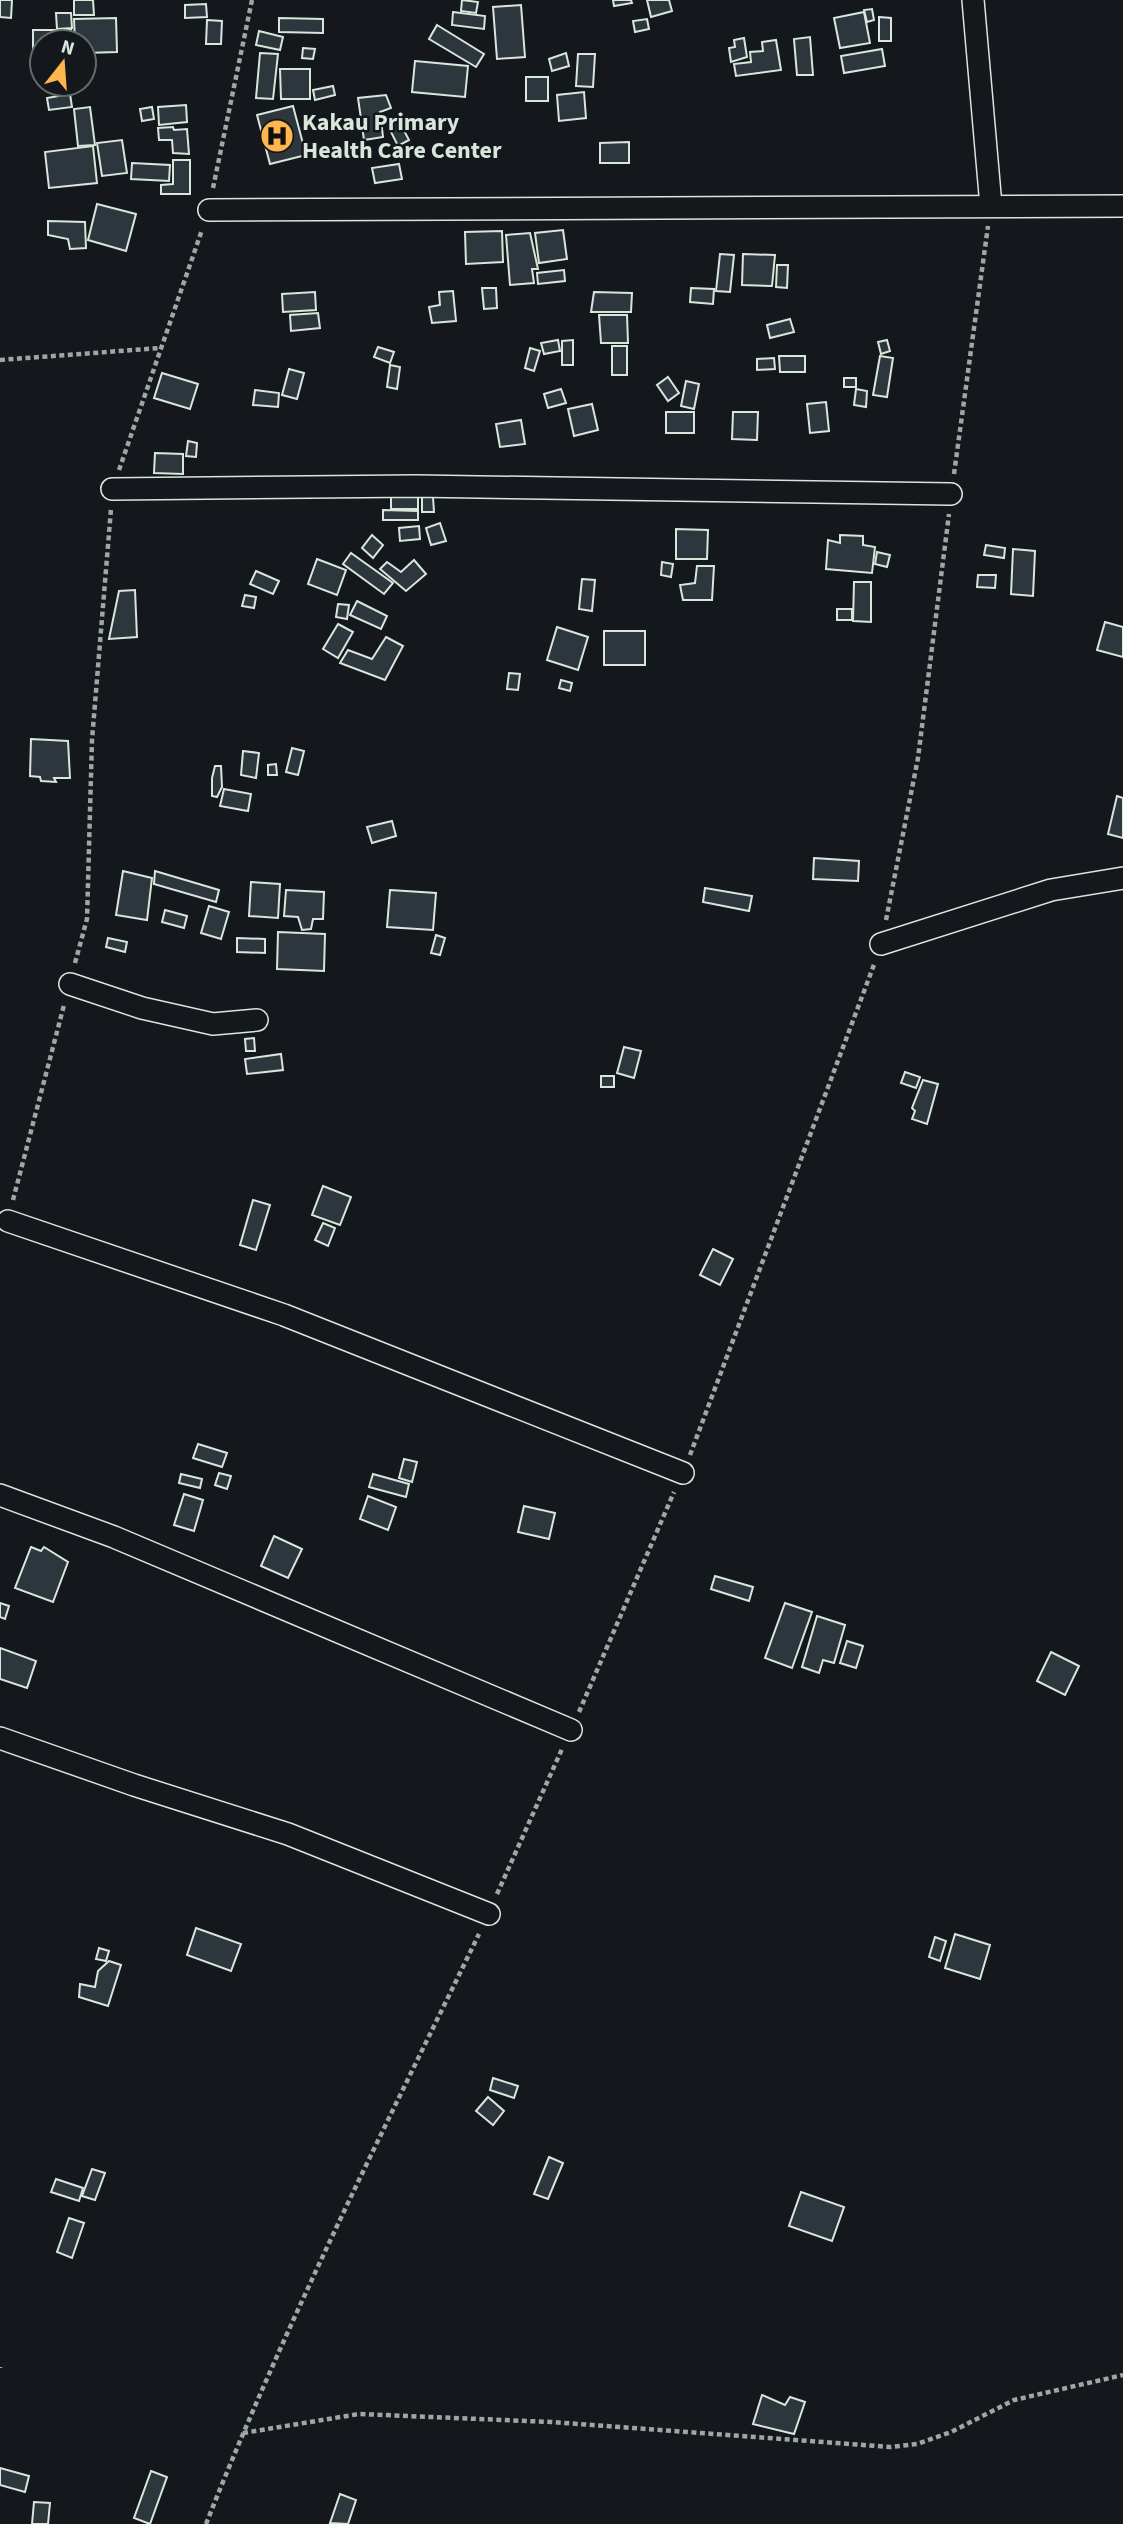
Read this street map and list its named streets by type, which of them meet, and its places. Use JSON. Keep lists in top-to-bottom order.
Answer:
{
  "places": {
    "hospital": ["Kakau Primary Health Care Center"]
  },
  "north": "top"
}
